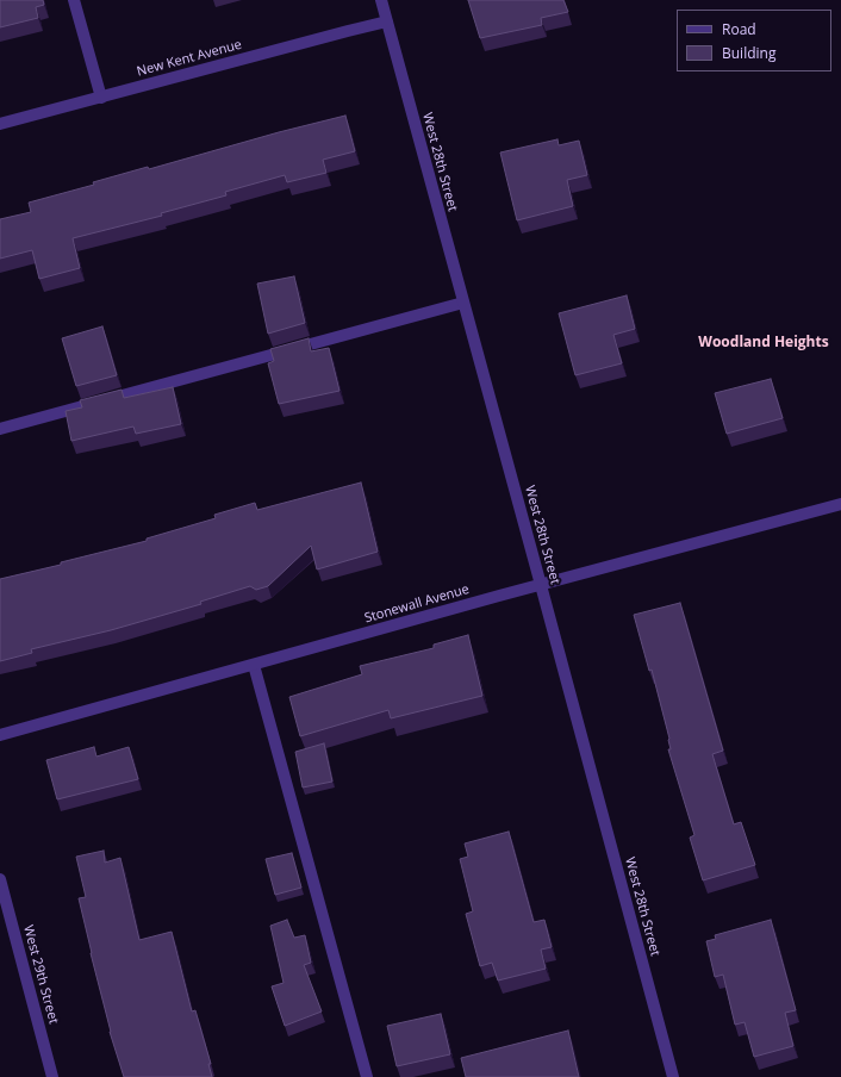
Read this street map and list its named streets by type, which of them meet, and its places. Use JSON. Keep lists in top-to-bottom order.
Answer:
{
  "streets": {
    "street": [
      "New Kent Avenue",
      "West 28th Street",
      "Stonewall Avenue",
      "West 29th Street"
    ]
  },
  "crossings": [
    ["New Kent Avenue", "West 28th Street"],
    ["West 28th Street", "Stonewall Avenue"]
  ],
  "districts": ["Woodland Heights"],
  "legend": ["Road", "Building"]
}
